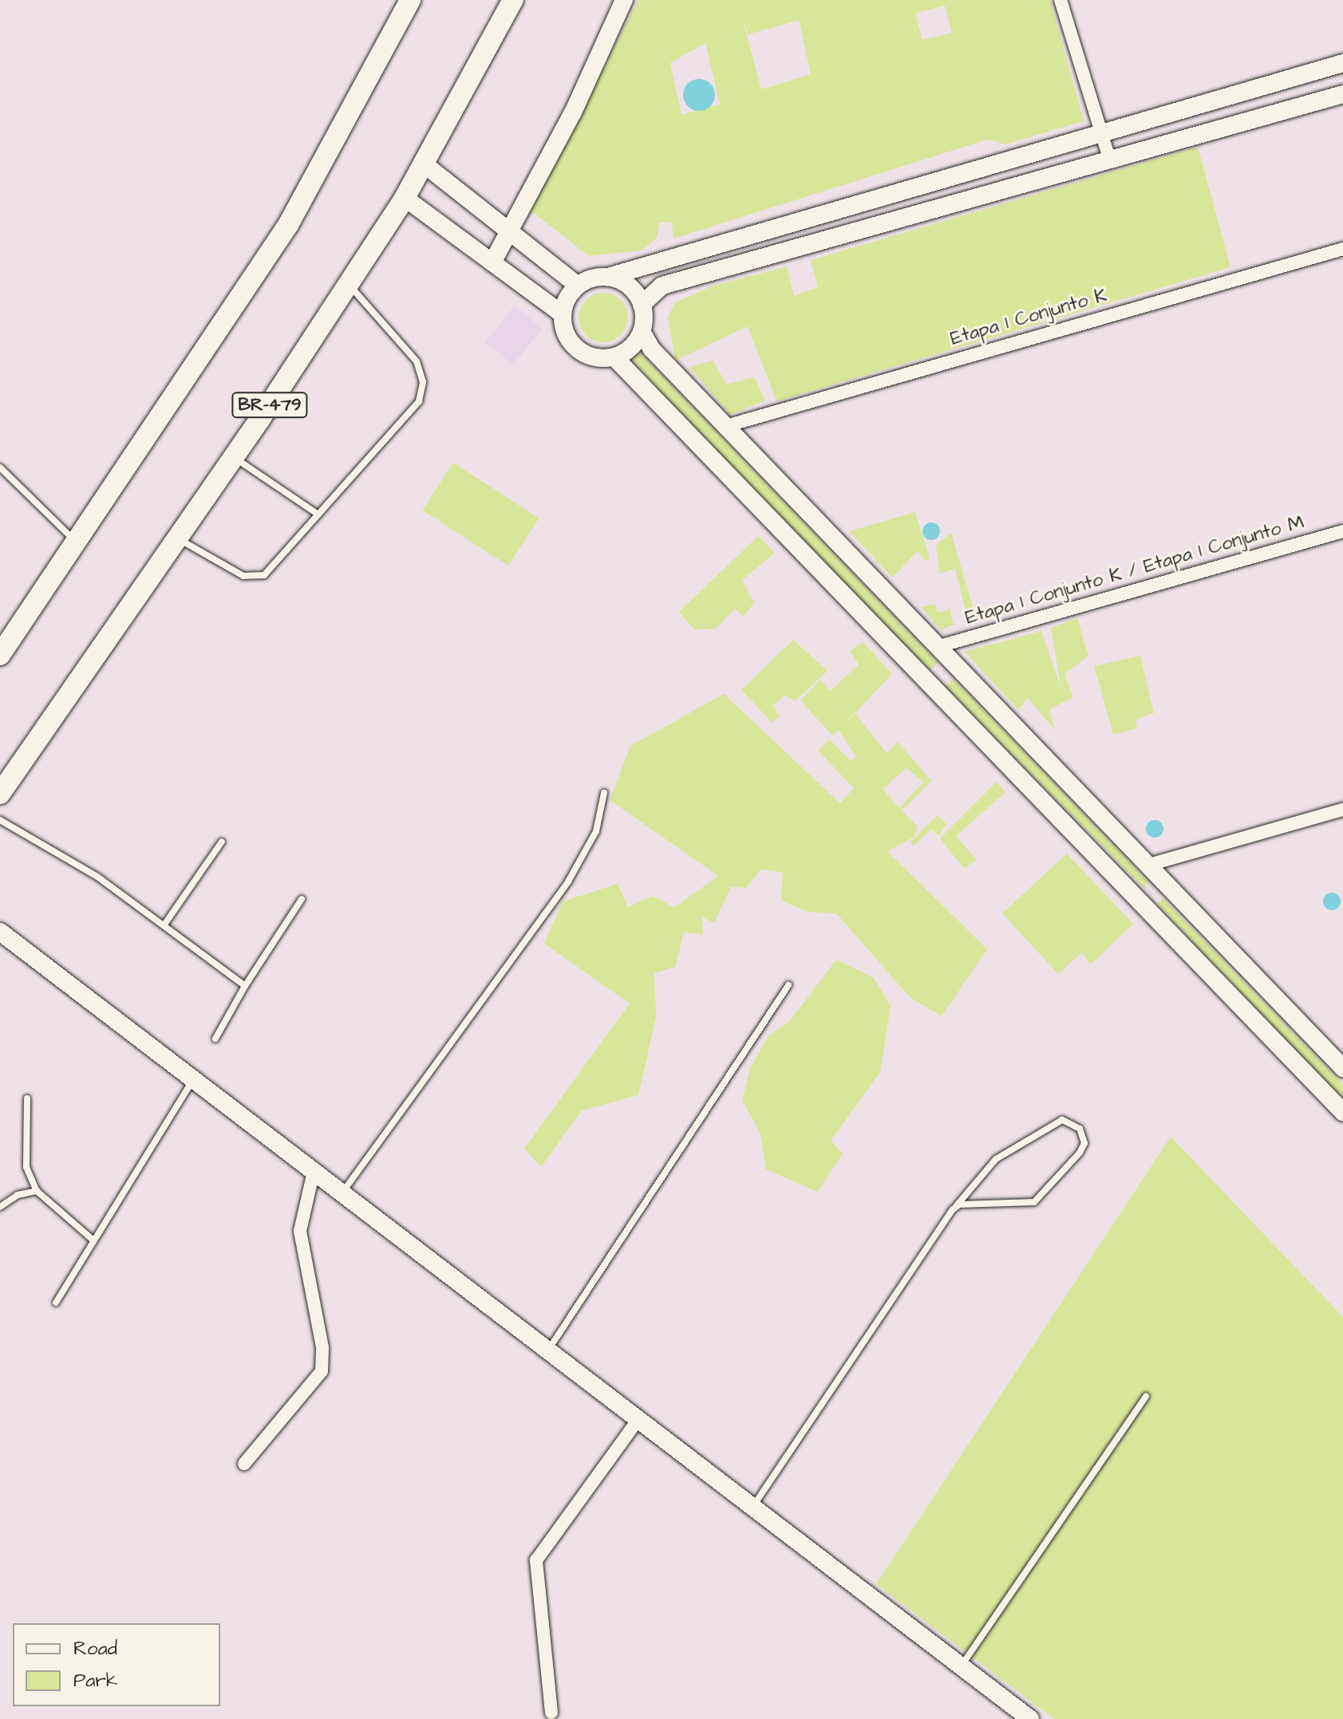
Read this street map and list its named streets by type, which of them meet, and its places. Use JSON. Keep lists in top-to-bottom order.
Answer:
{
  "streets": {
    "main road": ["BR-479"],
    "street": ["Etapa 1 Conjunto K", "Etapa 1 Conjunto K / Etapa 1 Conjunto M"]
  },
  "legend": ["Road", "Park"]
}
